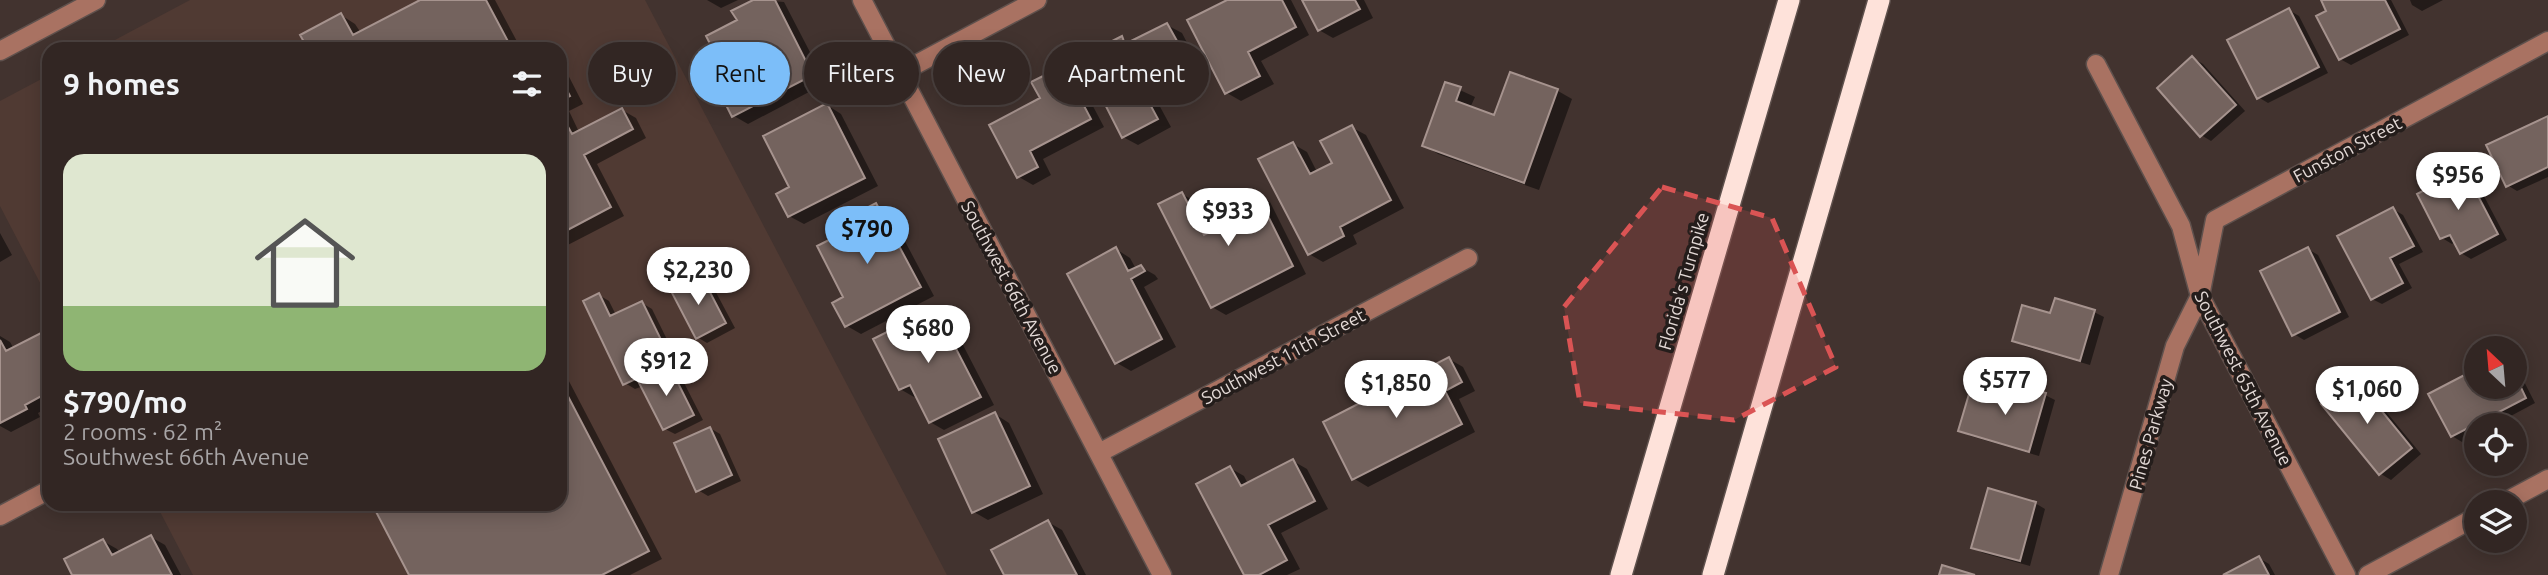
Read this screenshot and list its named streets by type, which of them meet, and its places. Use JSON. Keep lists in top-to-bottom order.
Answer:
{
  "streets": {
    "highway": ["Florida's Turnpike"],
    "street": [
      "Funston Street",
      "Southwest 66th Avenue",
      "Southwest 11th Street",
      "Southwest 65th Avenue",
      "Pines Parkway"
    ]
  },
  "crossings": [
    ["Funston Street", "Southwest 65th Avenue"],
    ["Funston Street", "Pines Parkway"],
    ["Southwest 66th Avenue", "Southwest 11th Street"],
    ["Southwest 65th Avenue", "Pines Parkway"]
  ],
  "north": "top left",
  "page": {
    "chip": [
      "Buy",
      "Rent",
      "Filters",
      "New",
      "Apartment"
    ],
    "heading": "9 homes",
    "list": [
      {
        "name": "$790/mo",
        "note": "2 rooms · 62 m² · Southwest 66th Avenue"
      }
    ],
    "price": [
      "$956",
      "$933",
      "$790",
      "$2,230",
      "$680",
      "$912",
      "$577",
      "$1,850",
      "$1,060"
    ]
  }
}
